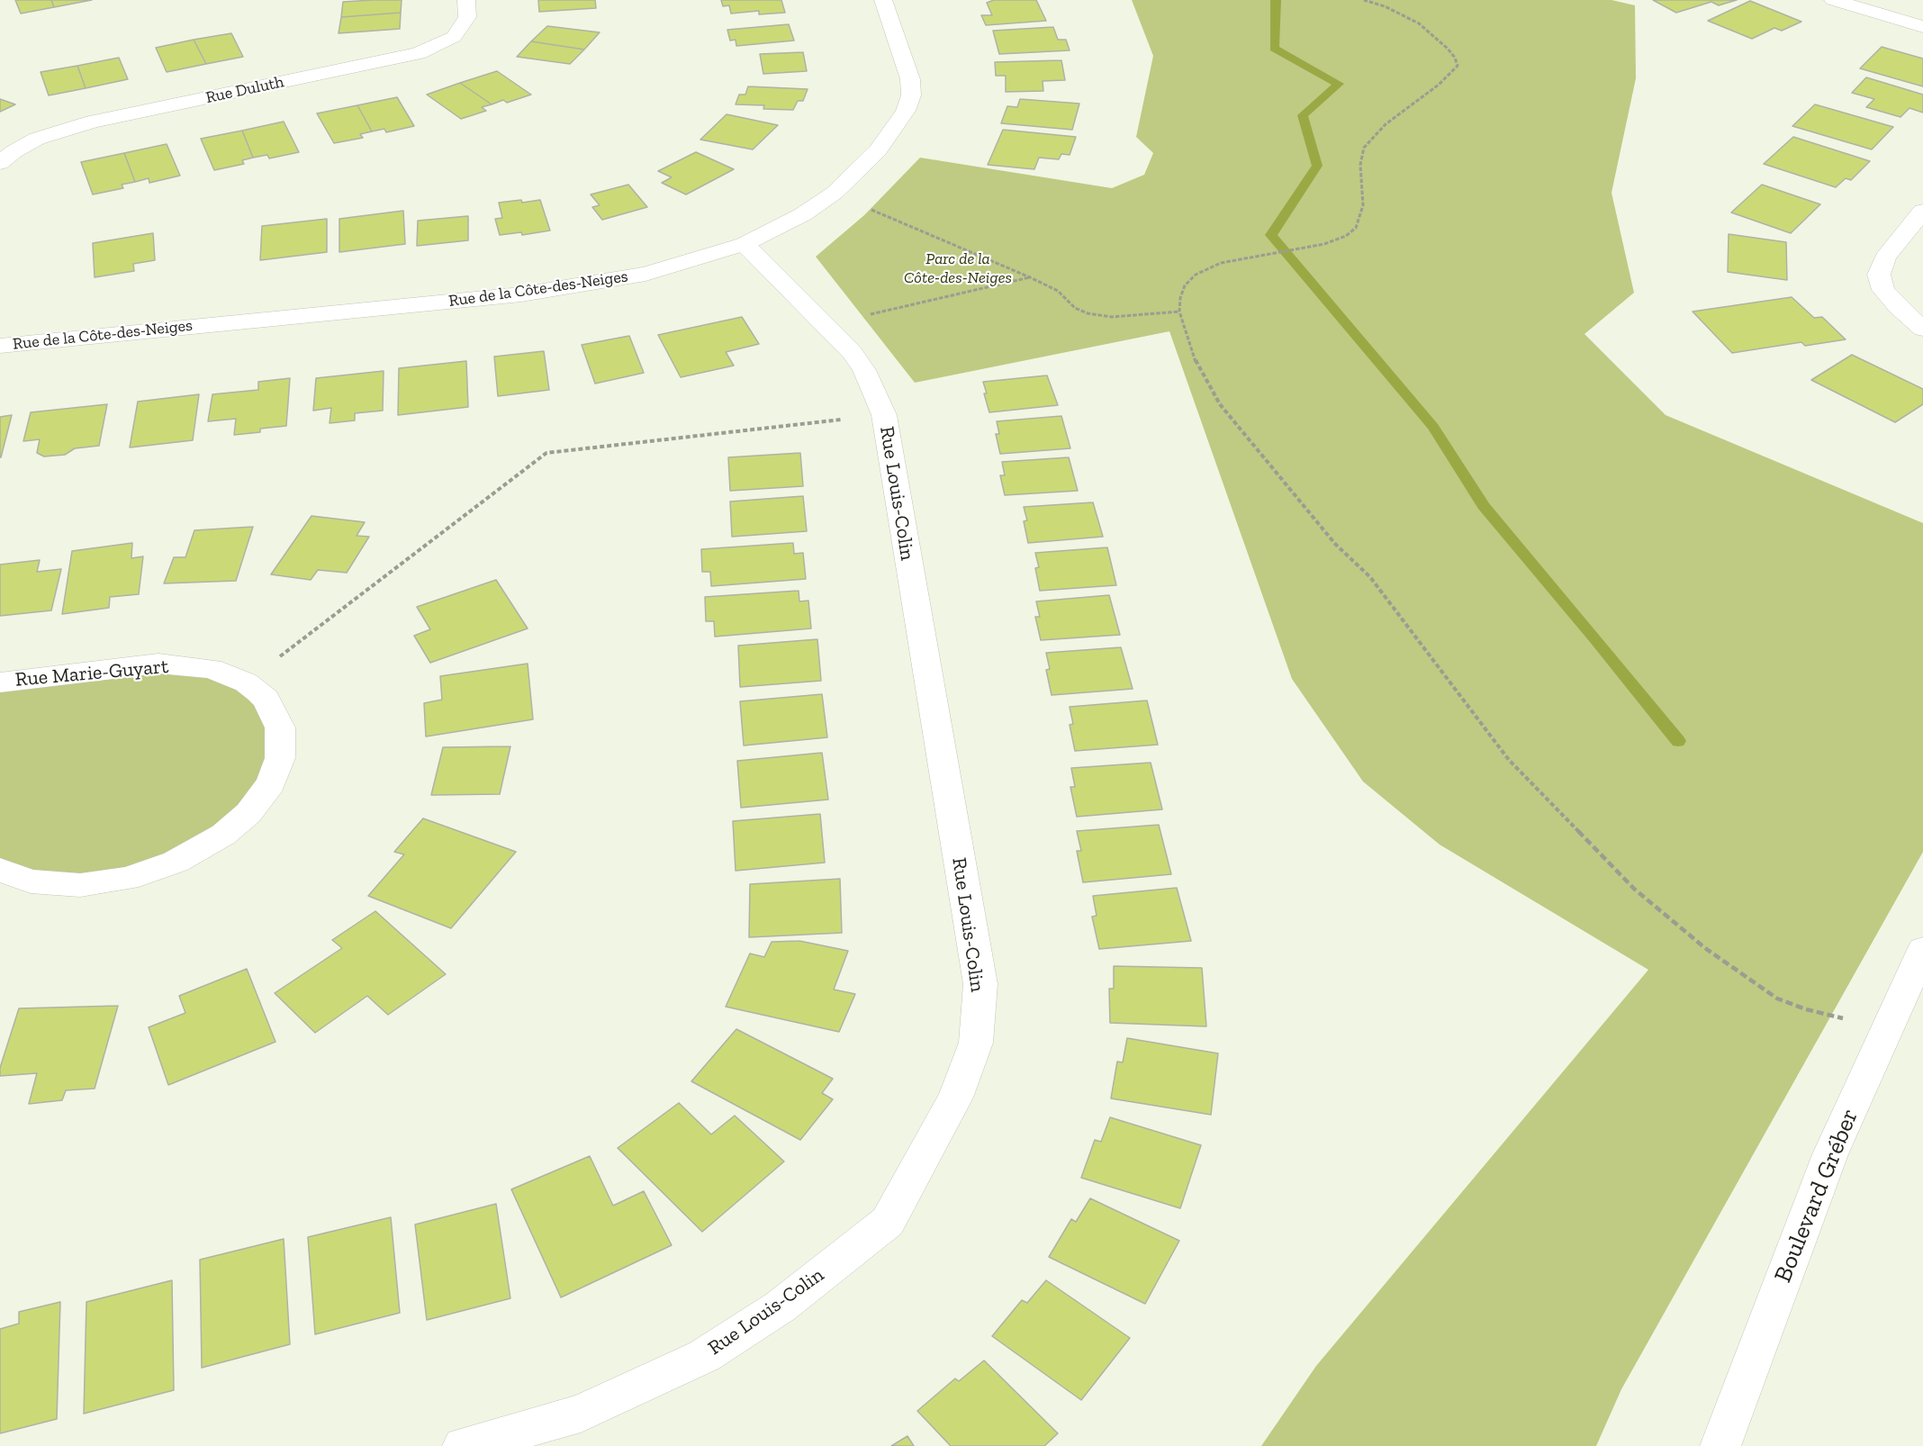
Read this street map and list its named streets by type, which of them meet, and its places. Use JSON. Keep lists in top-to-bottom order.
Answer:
{
  "streets": {
    "street": [
      "Rue Duluth",
      "Rue de la Côte-des-Neiges",
      "Rue Louis-Colin",
      "Rue Marie-Guyart",
      "Boulevard Gréber"
    ]
  },
  "crossings": [
    ["Rue de la Côte-des-Neiges", "Rue Louis-Colin"]
  ],
  "parks": ["Parc de la Côte-des-Neiges"]
}
